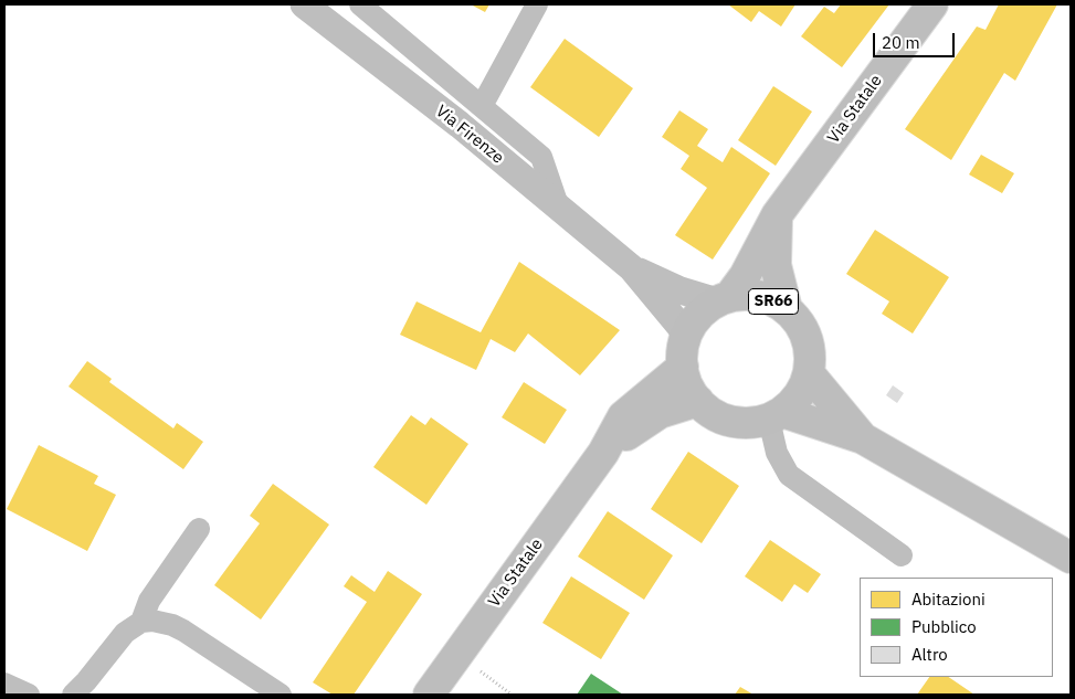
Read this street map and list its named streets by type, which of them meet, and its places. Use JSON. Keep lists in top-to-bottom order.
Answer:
{
  "streets": {
    "main road": ["Via Statale", "SR66"],
    "street": ["Via Firenze"]
  },
  "crossings": [
    ["Via Statale", "SR66"]
  ],
  "legend": ["Abitazioni", "Pubblico", "Altro"],
  "scale_bar": "20 m"
}
